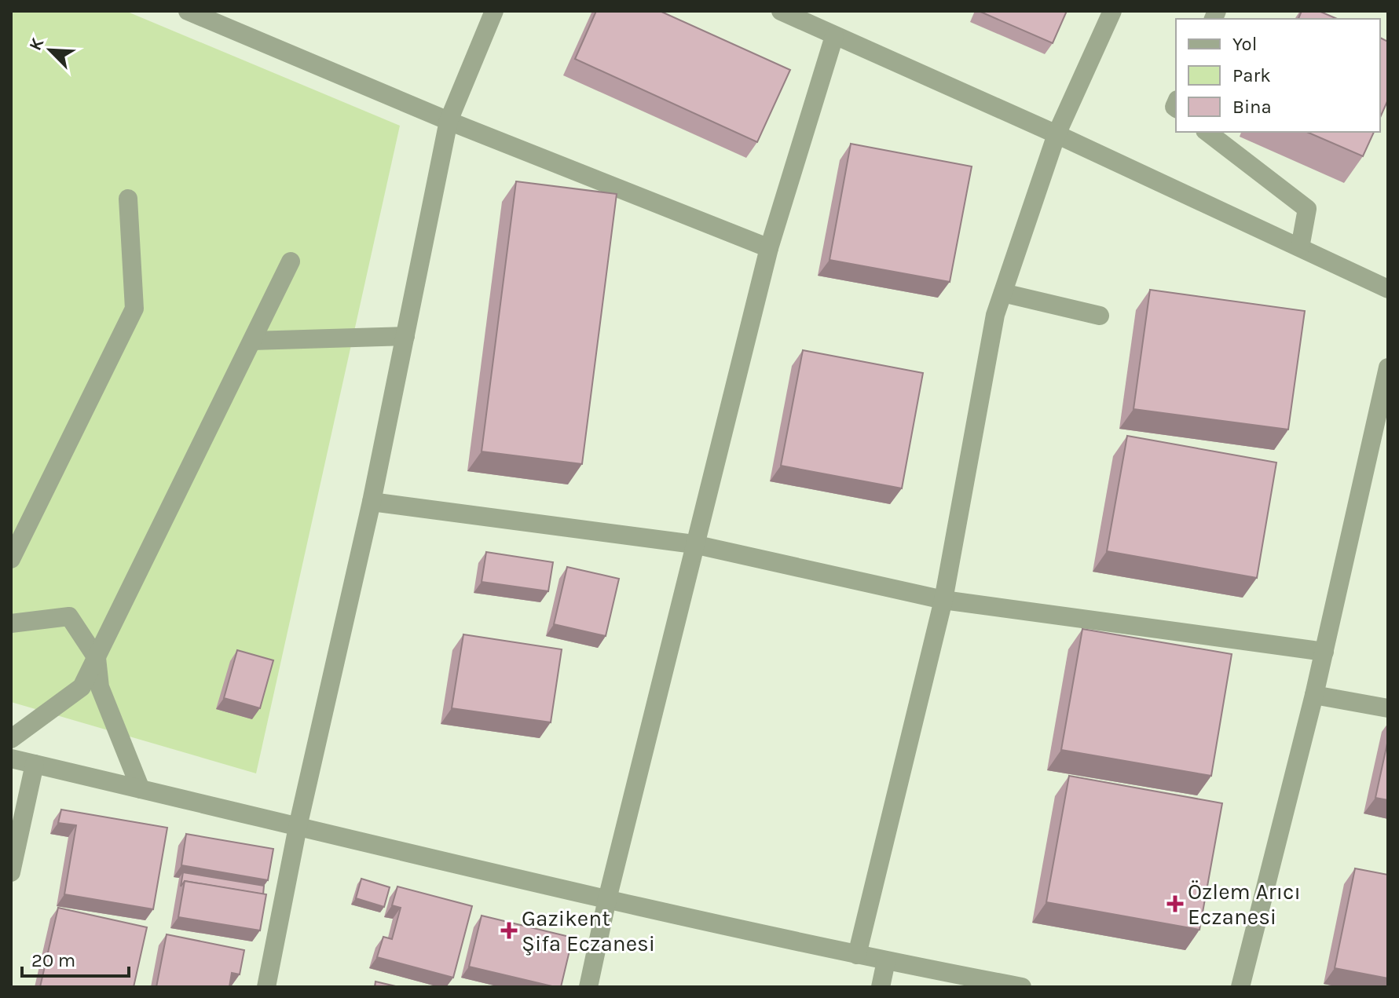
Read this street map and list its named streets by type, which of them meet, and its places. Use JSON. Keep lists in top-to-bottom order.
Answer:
{
  "places": {
    "health": ["Özlem Arıcı Eczanesi", "Gazikent Şifa Eczanesi"]
  },
  "legend": ["Yol", "Park", "Bina"],
  "scale_bar": "20 m",
  "north": "top left"
}
